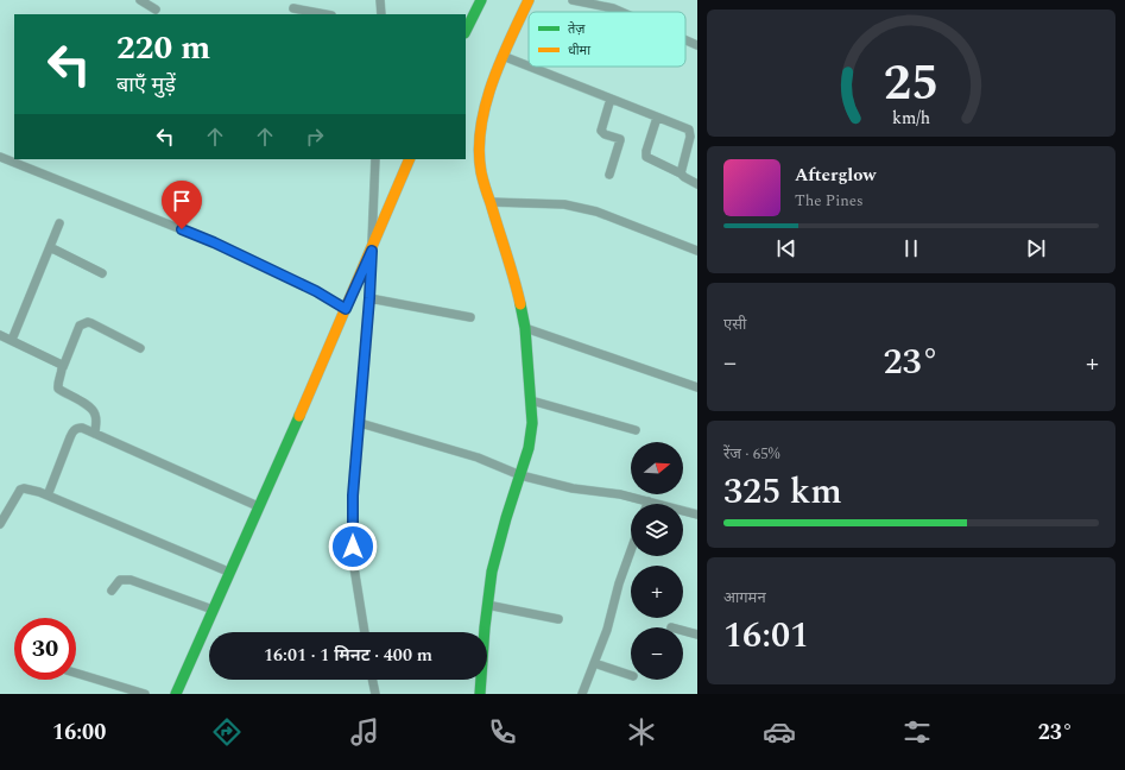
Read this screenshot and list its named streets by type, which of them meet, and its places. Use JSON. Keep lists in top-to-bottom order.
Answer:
{
  "legend": ["तेज़", "धीमा"],
  "north": "right",
  "page": {
    "turn": ["220 m", "बाएँ मुड़ें"],
    "song": ["Afterglow", "The Pines"],
    "tile": [
      "एसी",
      ["रेंज · 65%", "325 km"],
      ["आगमन", "16:01"]
    ],
    "heat": ["−", "23°", "+"],
    "map_buttons": ["+", "−"],
    "limit": "30",
    "trip": "16:01 · 1 मिनट · 400 m",
    "tabs": ["16:00", "23°"],
    "gauge": ["25", "km/h"]
  }
}
